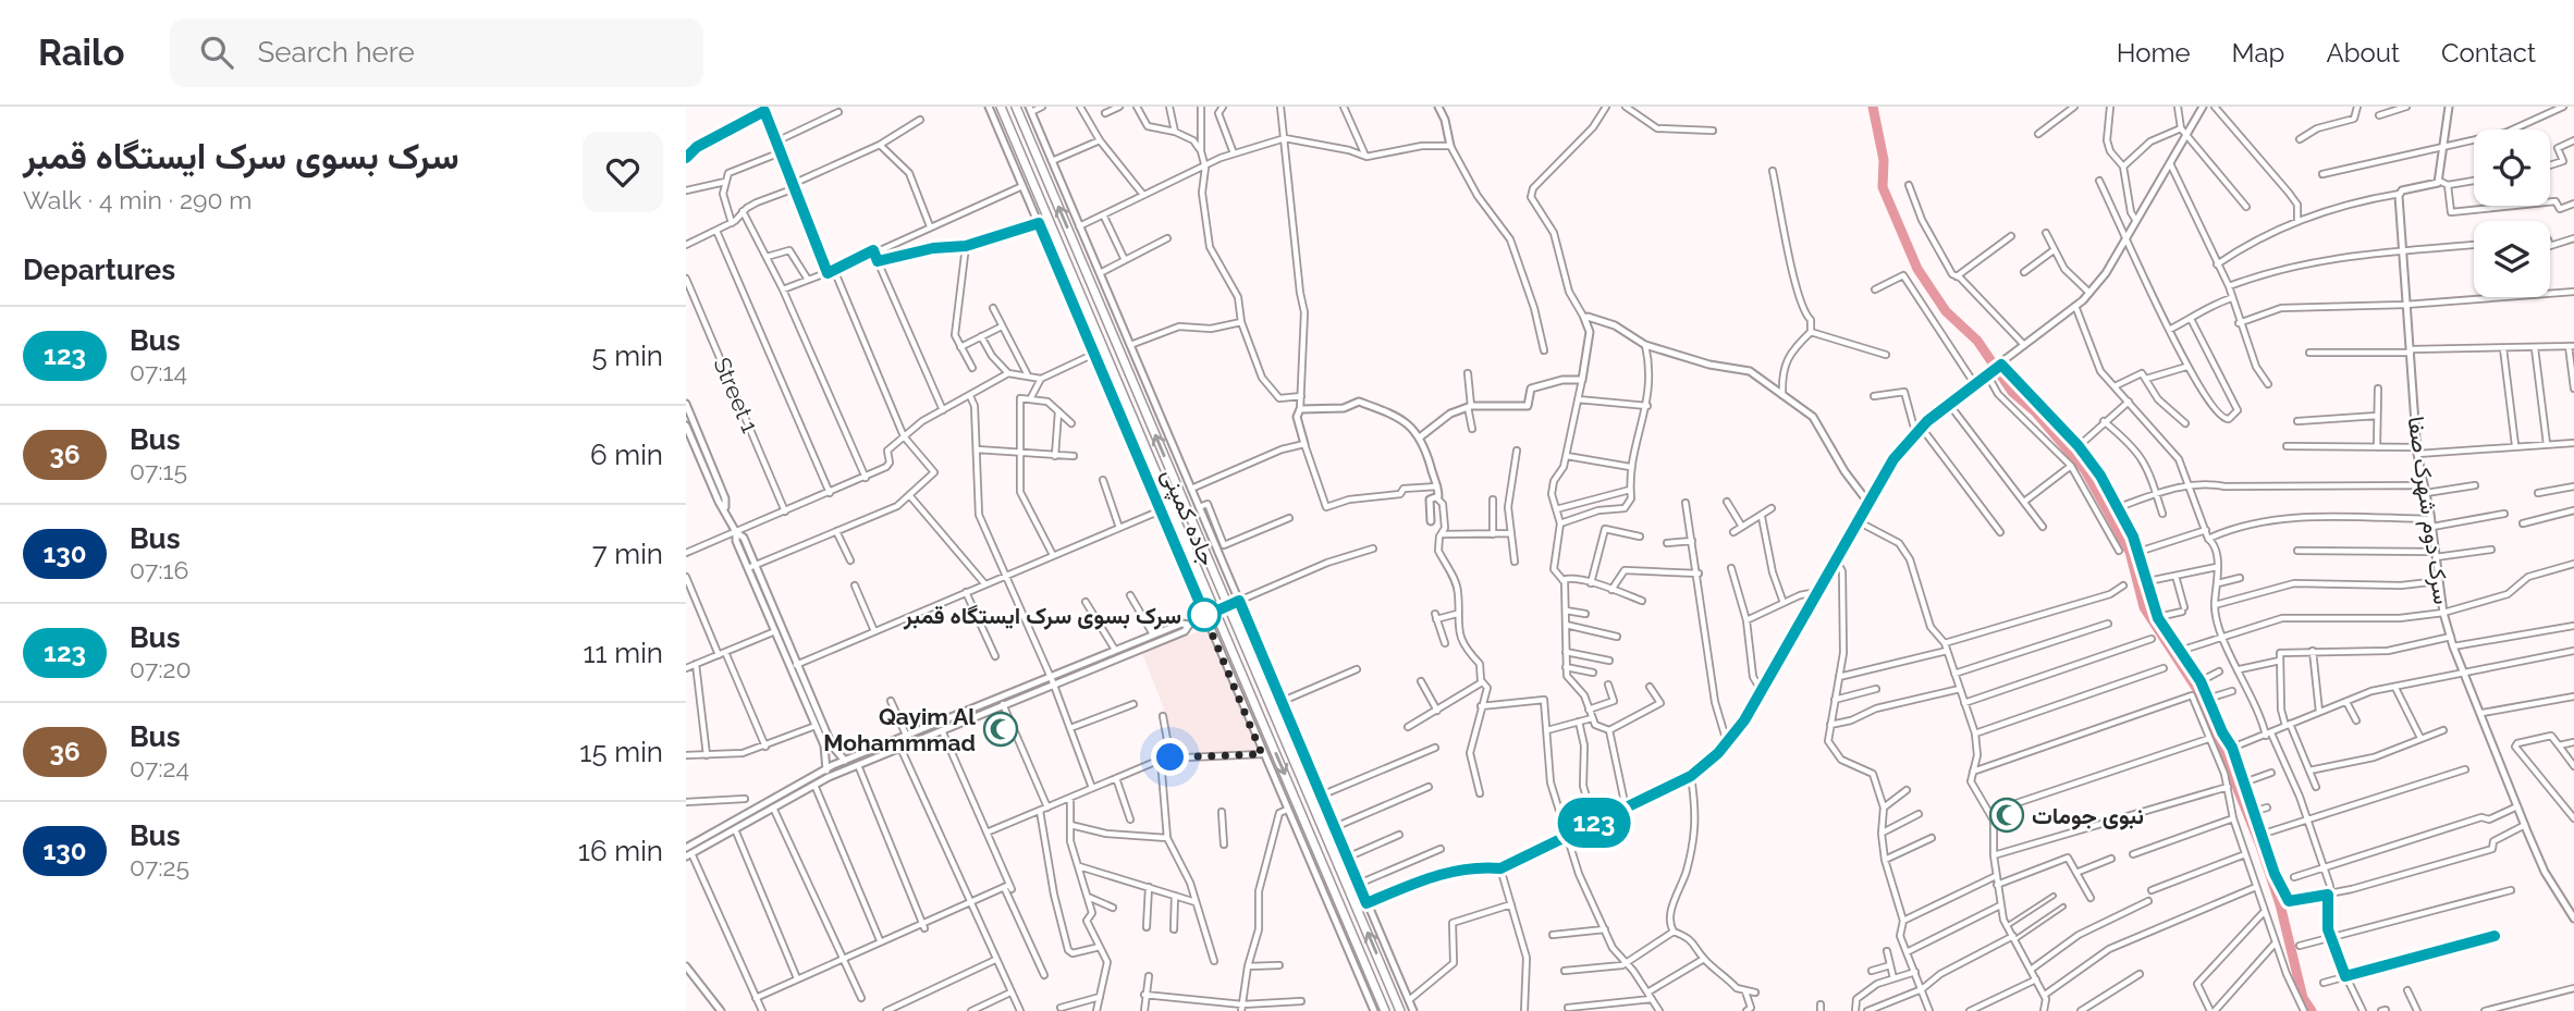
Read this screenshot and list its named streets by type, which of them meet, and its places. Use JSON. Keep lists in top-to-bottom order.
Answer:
{
  "streets": {
    "highway": ["جاده کمپنی"],
    "street": ["Street 1", "سرک دوم شهرک صفا"]
  },
  "places": {
    "other": ["سرک بسوی سرک ایستگاه قمبر"],
    "mosque": ["Qayim Al Mohammmad", "نبوی جومات"]
  },
  "lines": ["bus line 123"],
  "page": {
    "header": "Railo",
    "search": "Search here",
    "nav": [
      "Home",
      "Map",
      "About",
      "Contact"
    ],
    "heading": [
      ["سرک بسوی سرک ایستگاه قمبر", "Walk · 4 min · 290 m"],
      "Departures"
    ],
    "on_map": "123",
    "list": [
      {
        "mark": "123",
        "name": "Bus",
        "note": "07:14",
        "value": "5 min"
      },
      {
        "mark": "36",
        "name": "Bus",
        "note": "07:15",
        "value": "6 min"
      },
      {
        "mark": "130",
        "name": "Bus",
        "note": "07:16",
        "value": "7 min"
      },
      {
        "mark": "123",
        "name": "Bus",
        "note": "07:20",
        "value": "11 min"
      },
      {
        "mark": "36",
        "name": "Bus",
        "note": "07:24",
        "value": "15 min"
      },
      {
        "mark": "130",
        "name": "Bus",
        "note": "07:25",
        "value": "16 min"
      }
    ]
  }
}
